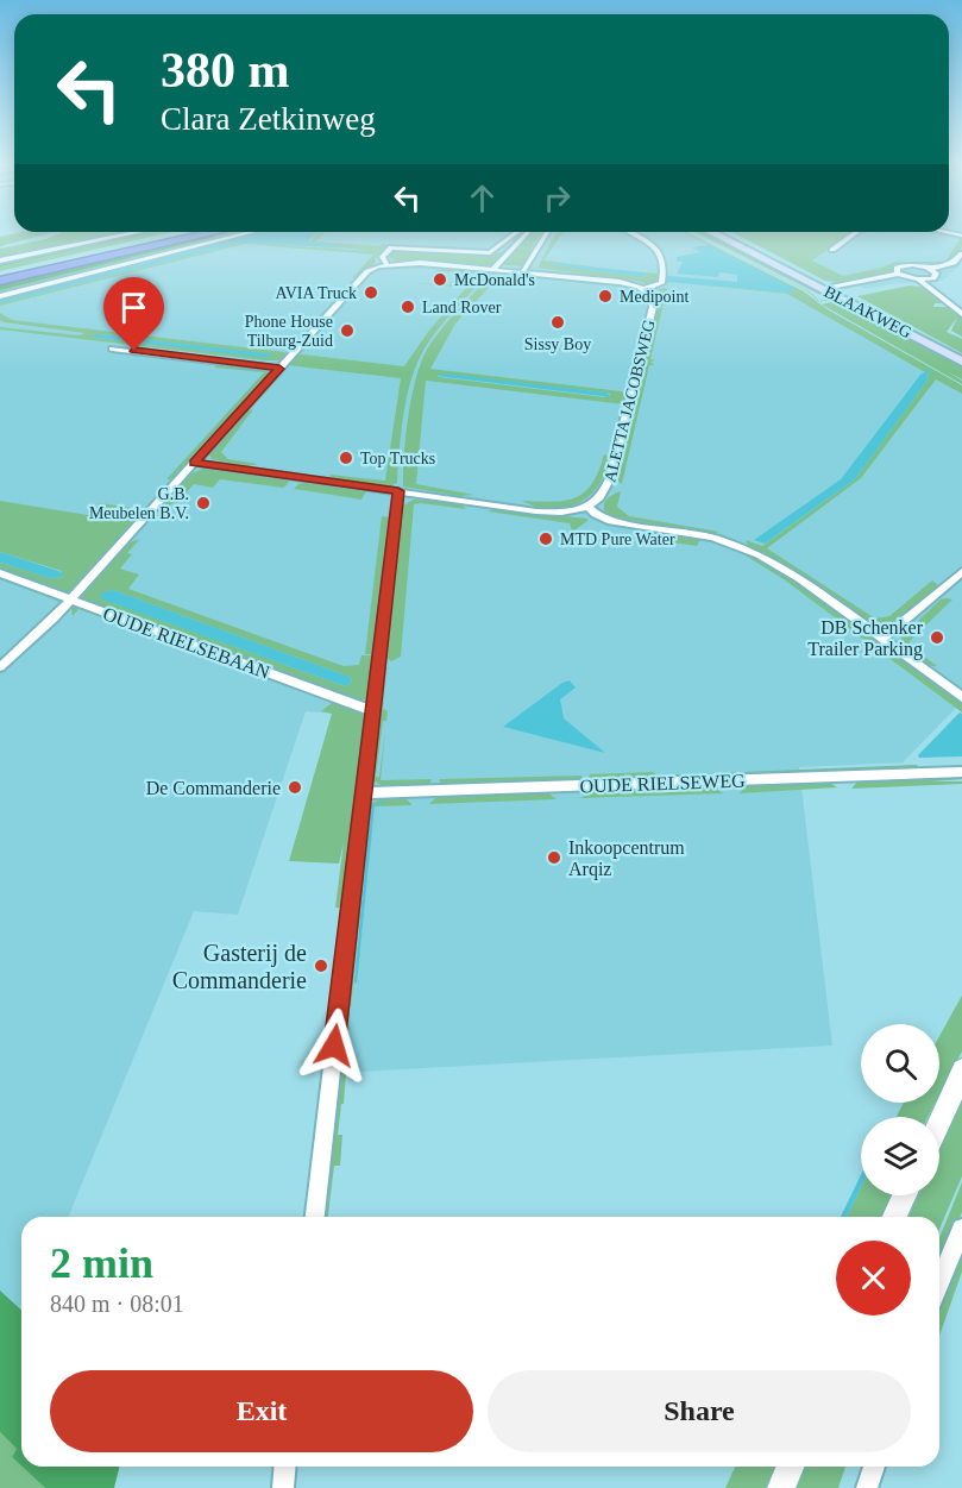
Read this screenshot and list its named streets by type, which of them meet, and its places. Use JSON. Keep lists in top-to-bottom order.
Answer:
{
  "streets": {
    "main road": ["BLAAKWEG"],
    "street": ["ALETTA JACOBSWEG", "OUDE RIELSEBAAN", "OUDE RIELSEWEG"]
  },
  "places": [
    "McDonald's",
    "AVIA Truck",
    "Medipoint",
    "Land Rover",
    "Sissy Boy",
    "Phone House Tilburg-Zuid",
    "Top Trucks",
    "G.B. Meubelen B.V.",
    "MTD Pure Water",
    "DB Schenker Trailer Parking",
    "De Commanderie",
    "Inkoopcentrum Arqiz",
    "Gasterij de Commanderie"
  ],
  "page": {
    "turn": ["380 m", "Clara Zetkinweg"],
    "heading": ["2 min", "840 m · 08:01"],
    "buttons": ["Exit", "Share"]
  }
}
